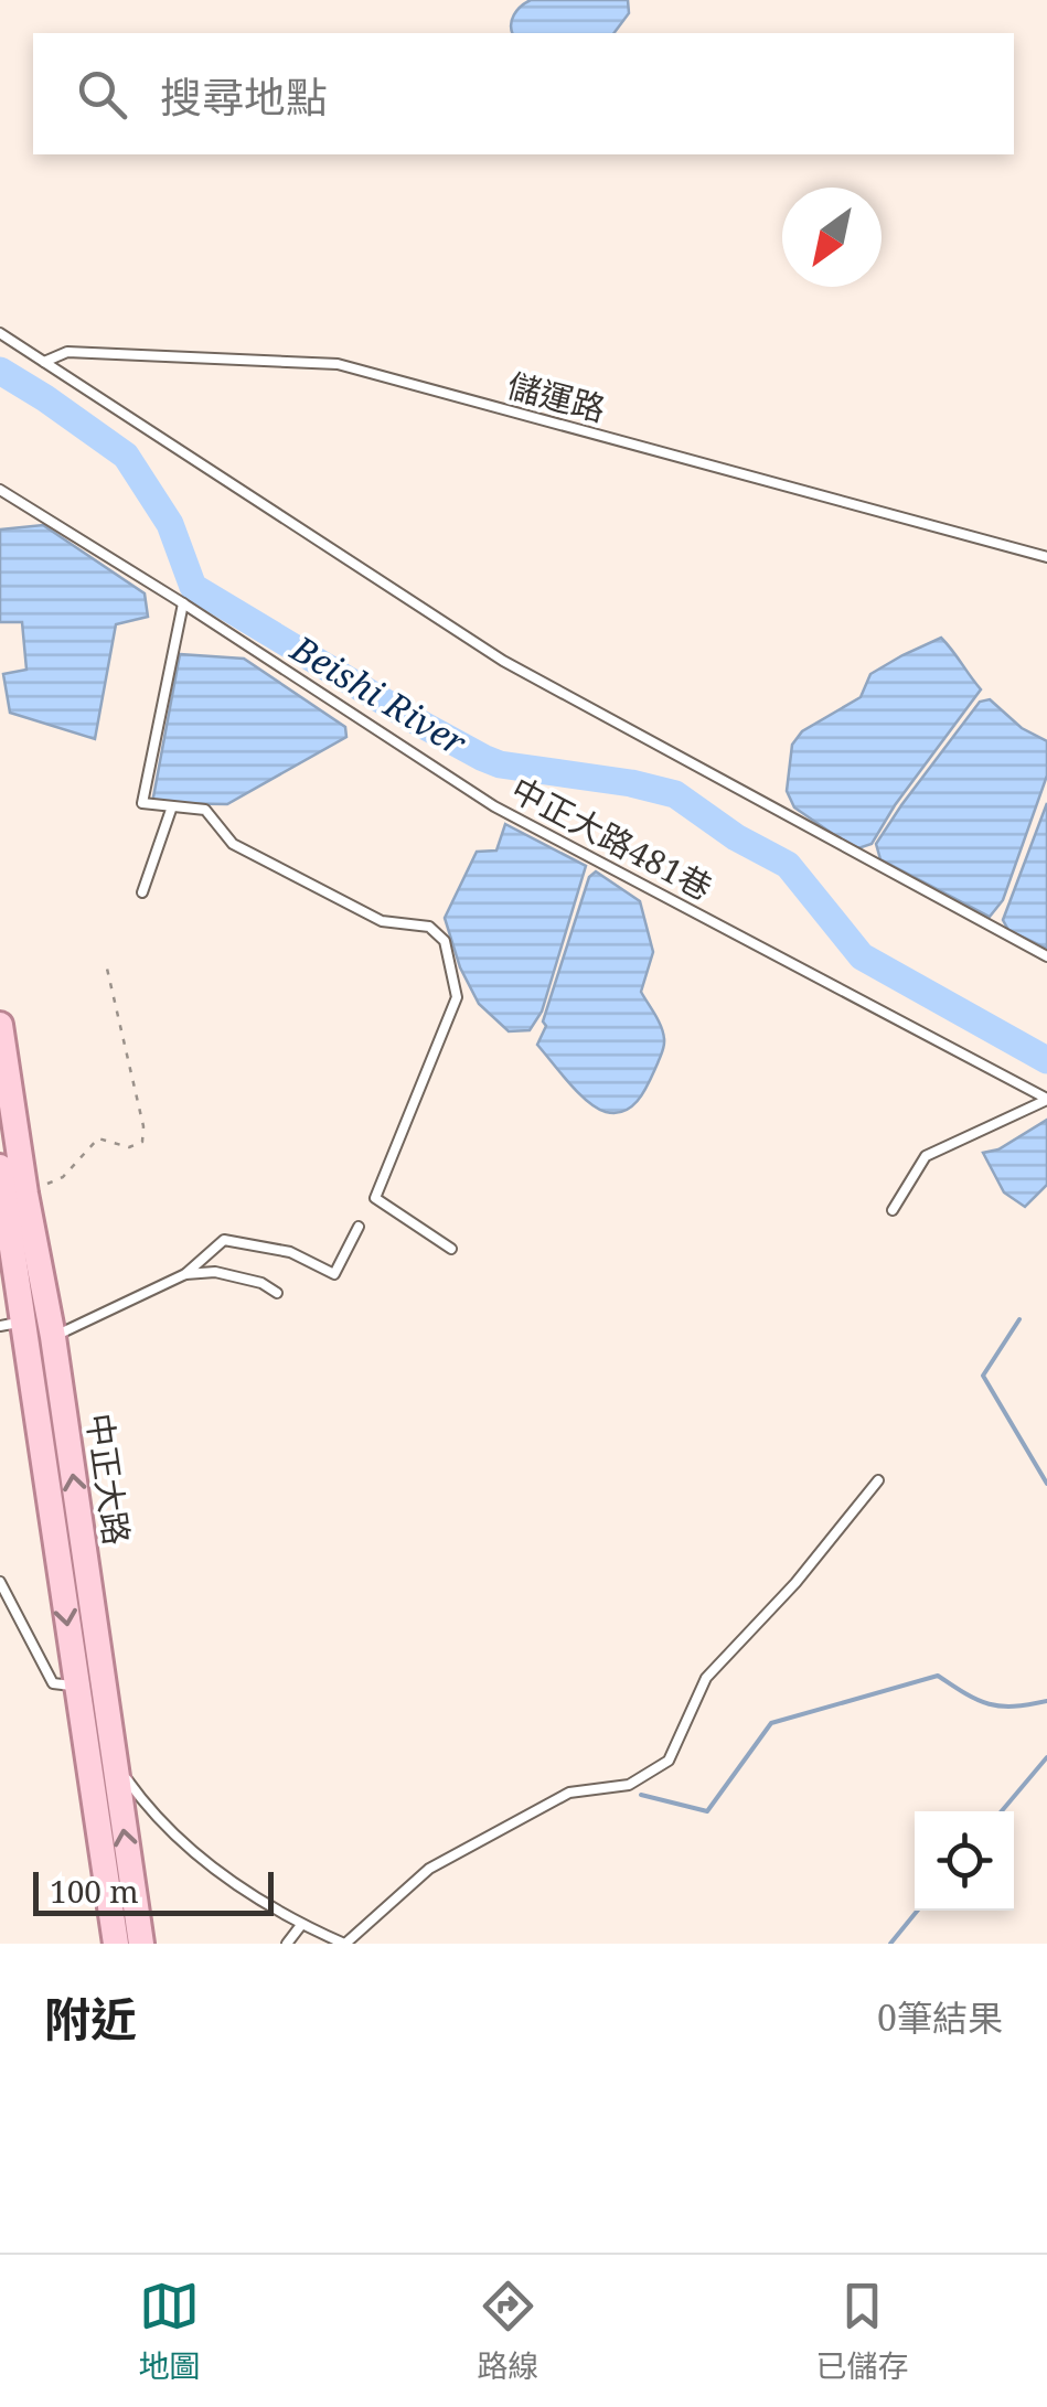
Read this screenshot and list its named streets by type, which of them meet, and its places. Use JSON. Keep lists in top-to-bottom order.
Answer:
{
  "streets": {
    "main road": ["中正大路"],
    "lane": ["儲運路", "中正大路481巷"]
  },
  "water": ["Beishi River"],
  "scale_bar": "100 m",
  "north": "bottom left",
  "page": {
    "search": "搜尋地點",
    "scale": "100 m",
    "heading": ["附近", "0筆結果"],
    "nav": ["地圖", "路線", "已儲存"]
  }
}
